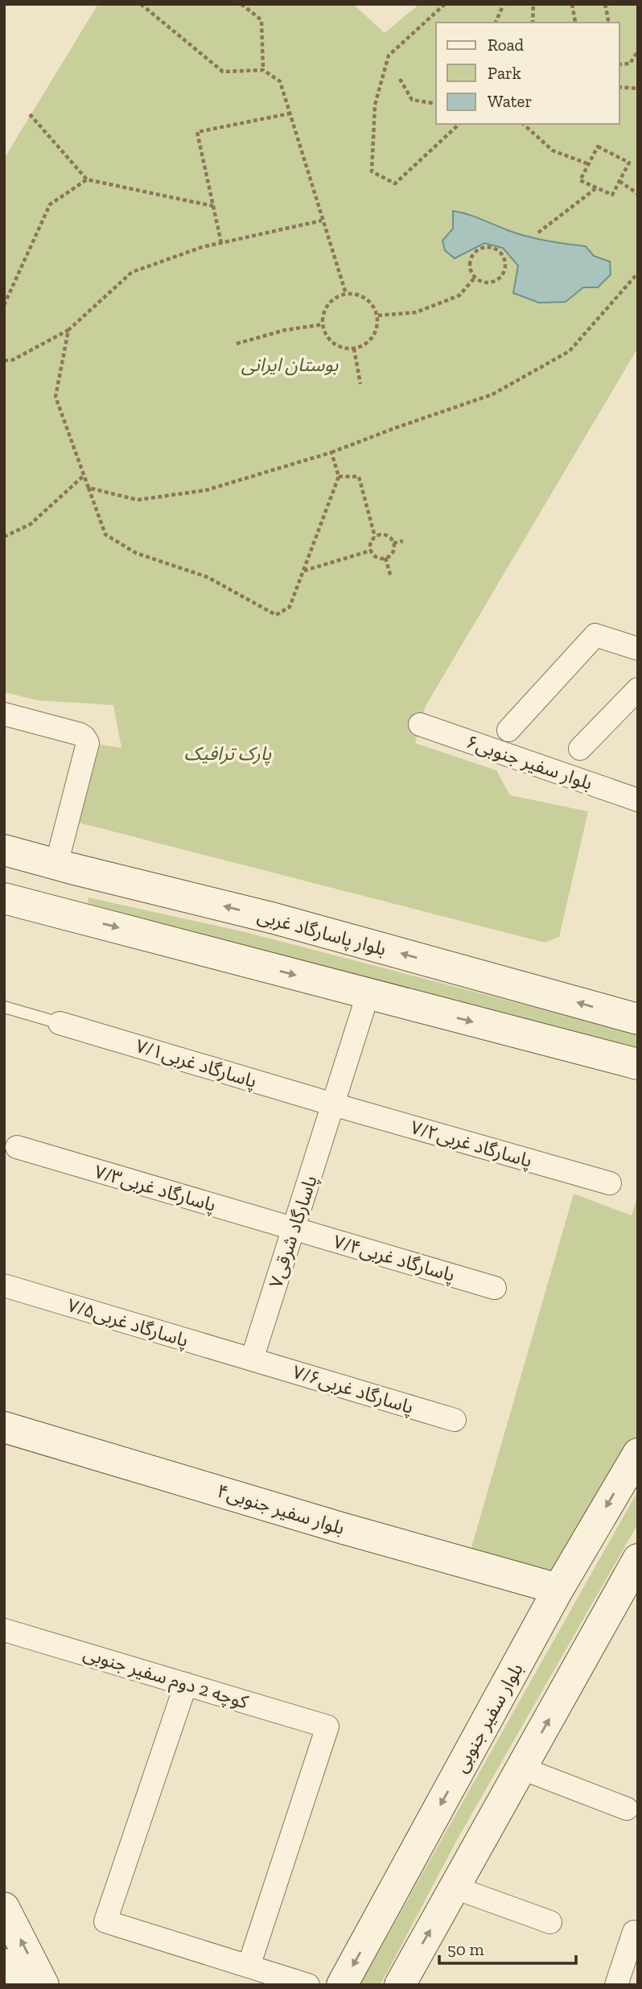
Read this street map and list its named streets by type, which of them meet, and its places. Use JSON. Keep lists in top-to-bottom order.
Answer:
{
  "streets": {
    "main road": ["بلوار پاسارگاد غربی", "بلوار سفیر جنوبی۴", "بلوار سفیر جنوبی"],
    "street": [
      "بلوار سفیر جنوبی۶",
      "پاسارگاد غربی۷/۱",
      "پاسارگاد غربی۷/۲",
      "پاسارگاد غربی۷/۳",
      "پاسارگاد شرقی۷",
      "پاسارگاد غربی۷/۴",
      "پاسارگاد غربی۷/۵",
      "پاسارگاد غربی۷/۶",
      "کوچه 2 دوم سفیر جنوبی"
    ]
  },
  "crossings": [
    ["پاسارگاد غربی۷/۱", "پاسارگاد غربی۷/۲"],
    ["پاسارگاد غربی۷/۱", "پاسارگاد شرقی۷"],
    ["پاسارگاد غربی۷/۲", "پاسارگاد شرقی۷"],
    ["پاسارگاد غربی۷/۳", "پاسارگاد شرقی۷"],
    ["پاسارگاد غربی۷/۳", "پاسارگاد غربی۷/۴"],
    ["پاسارگاد شرقی۷", "پاسارگاد غربی۷/۴"],
    ["پاسارگاد شرقی۷", "پاسارگاد غربی۷/۵"],
    ["پاسارگاد شرقی۷", "پاسارگاد غربی۷/۶"],
    ["پاسارگاد غربی۷/۵", "پاسارگاد غربی۷/۶"],
    ["بلوار سفیر جنوبی۴", "بلوار سفیر جنوبی"]
  ],
  "parks": ["بوستان ایرانی", "پارک ترافیک"],
  "legend": ["Road", "Park", "Water"],
  "scale_bar": "50 m"
}
